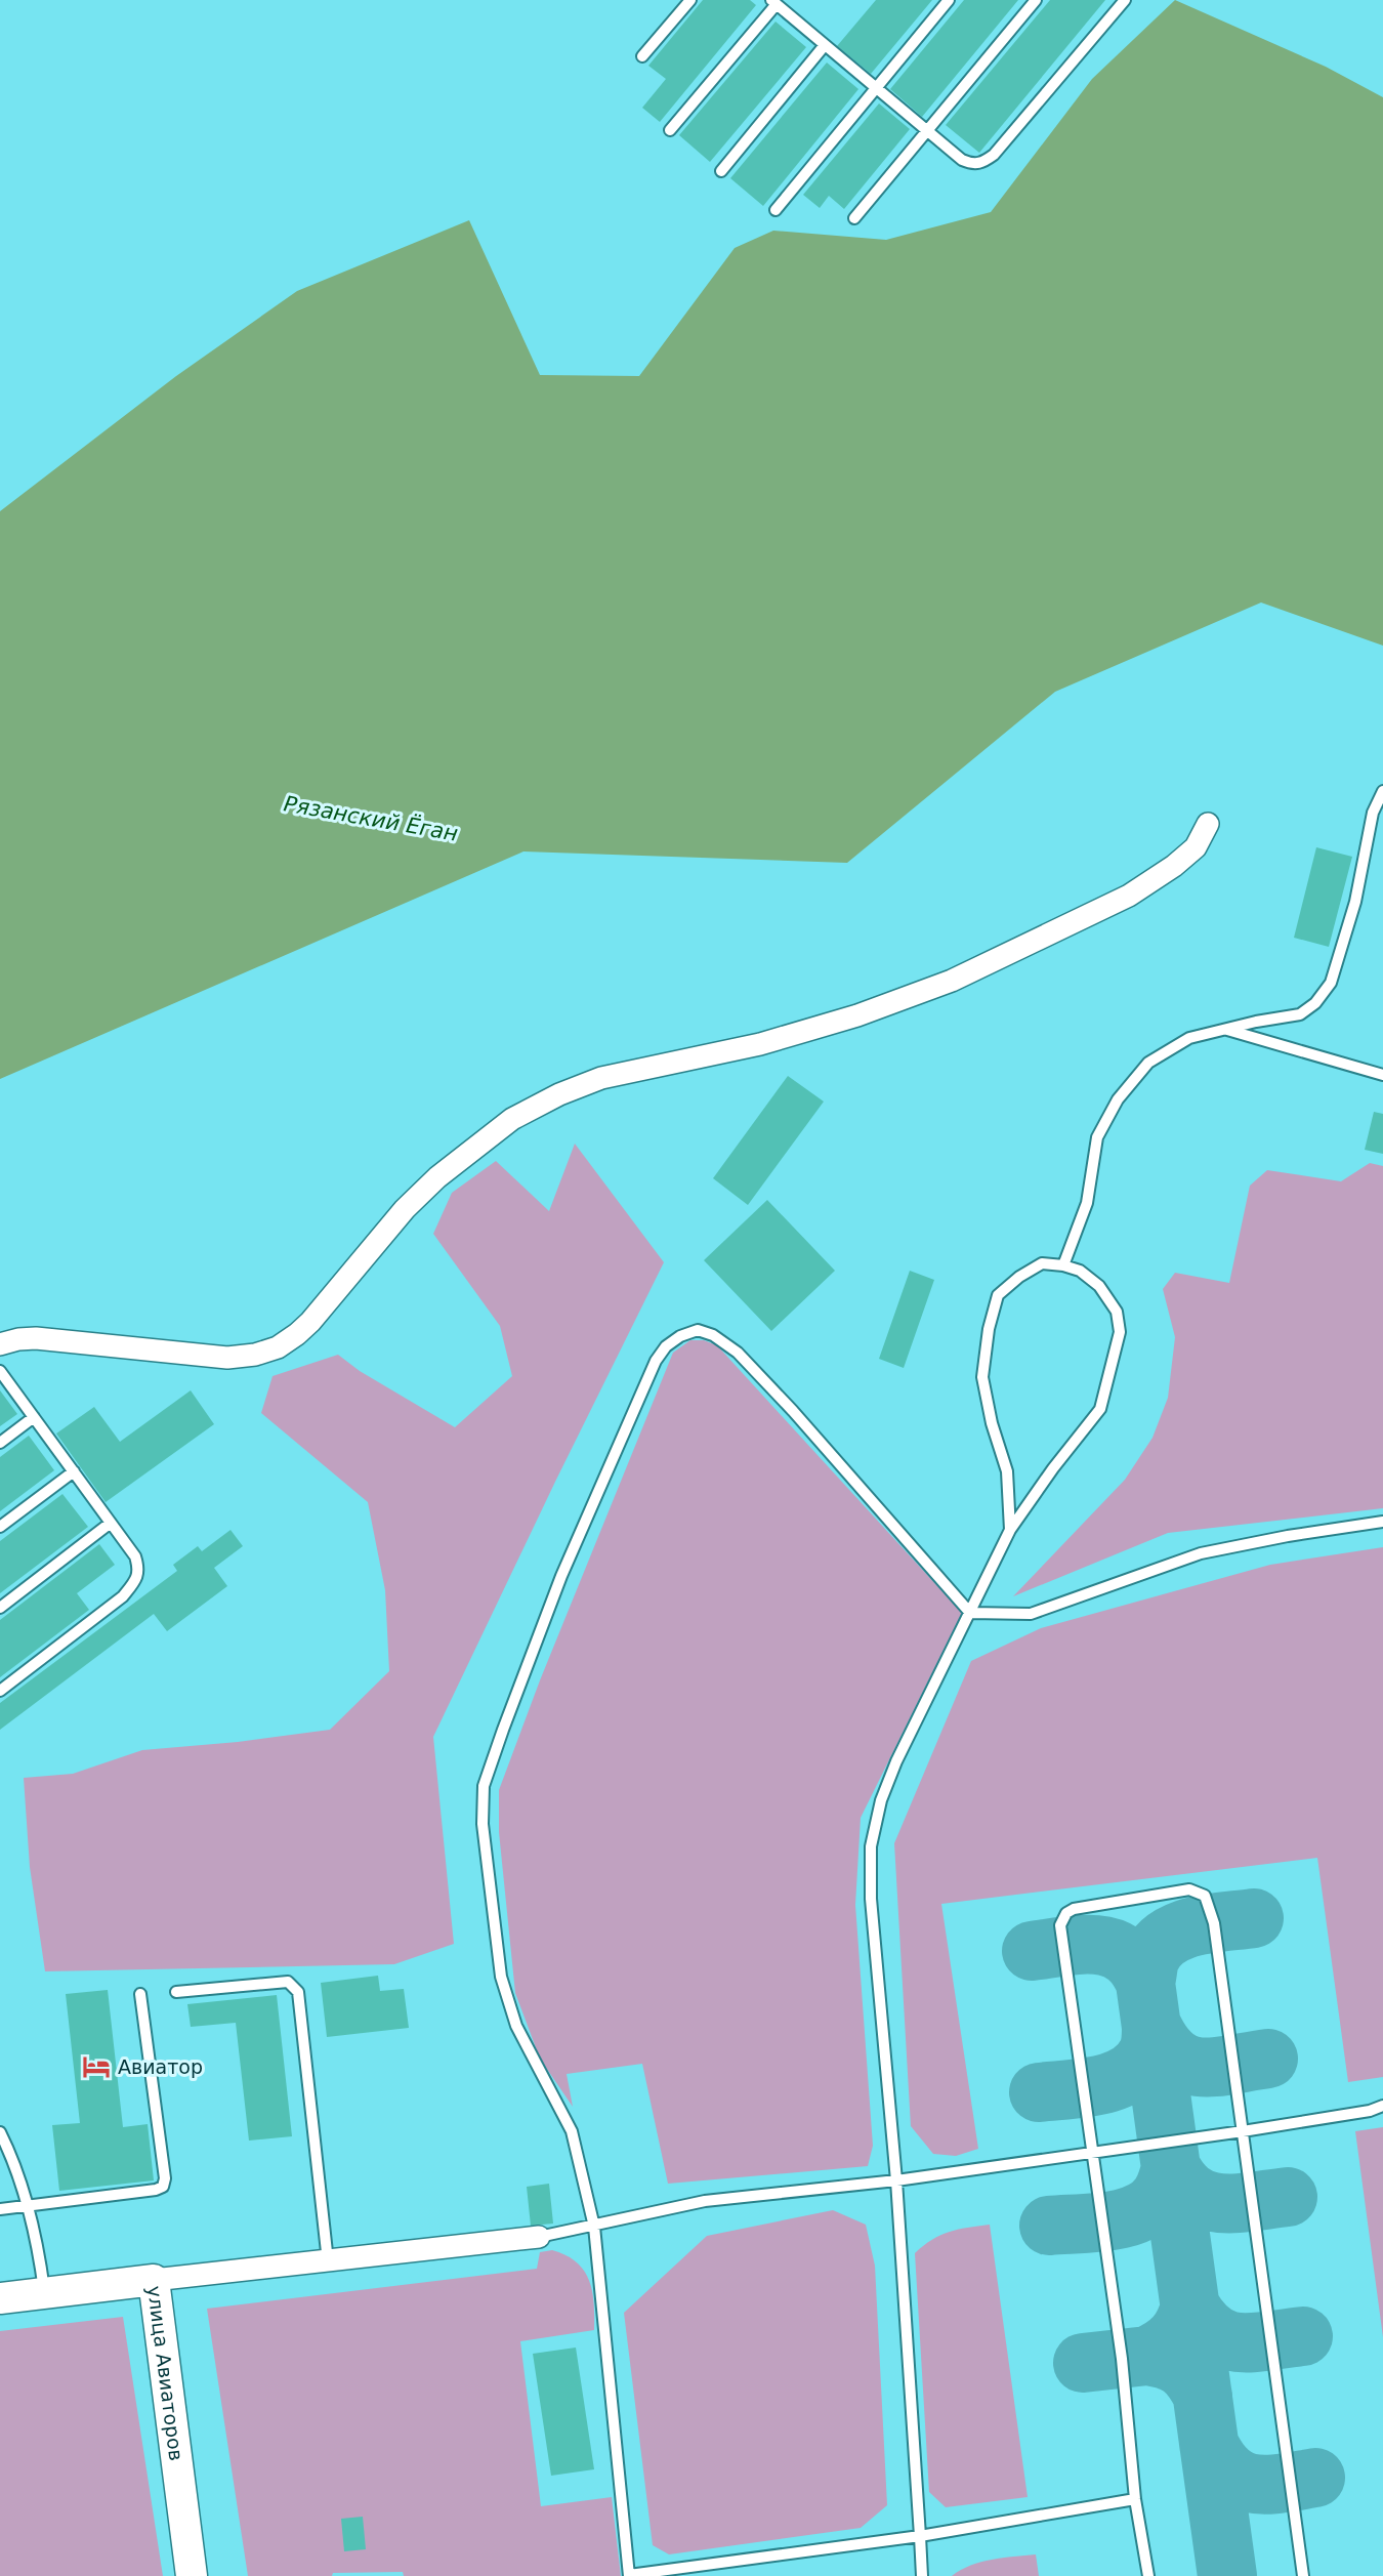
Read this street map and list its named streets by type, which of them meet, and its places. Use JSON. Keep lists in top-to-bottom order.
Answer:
{
  "streets": {
    "main road": ["улица Авиаторов"]
  },
  "water": ["Рязанский Ёган"],
  "places": {
    "hotel": ["Авиатор"]
  }
}
